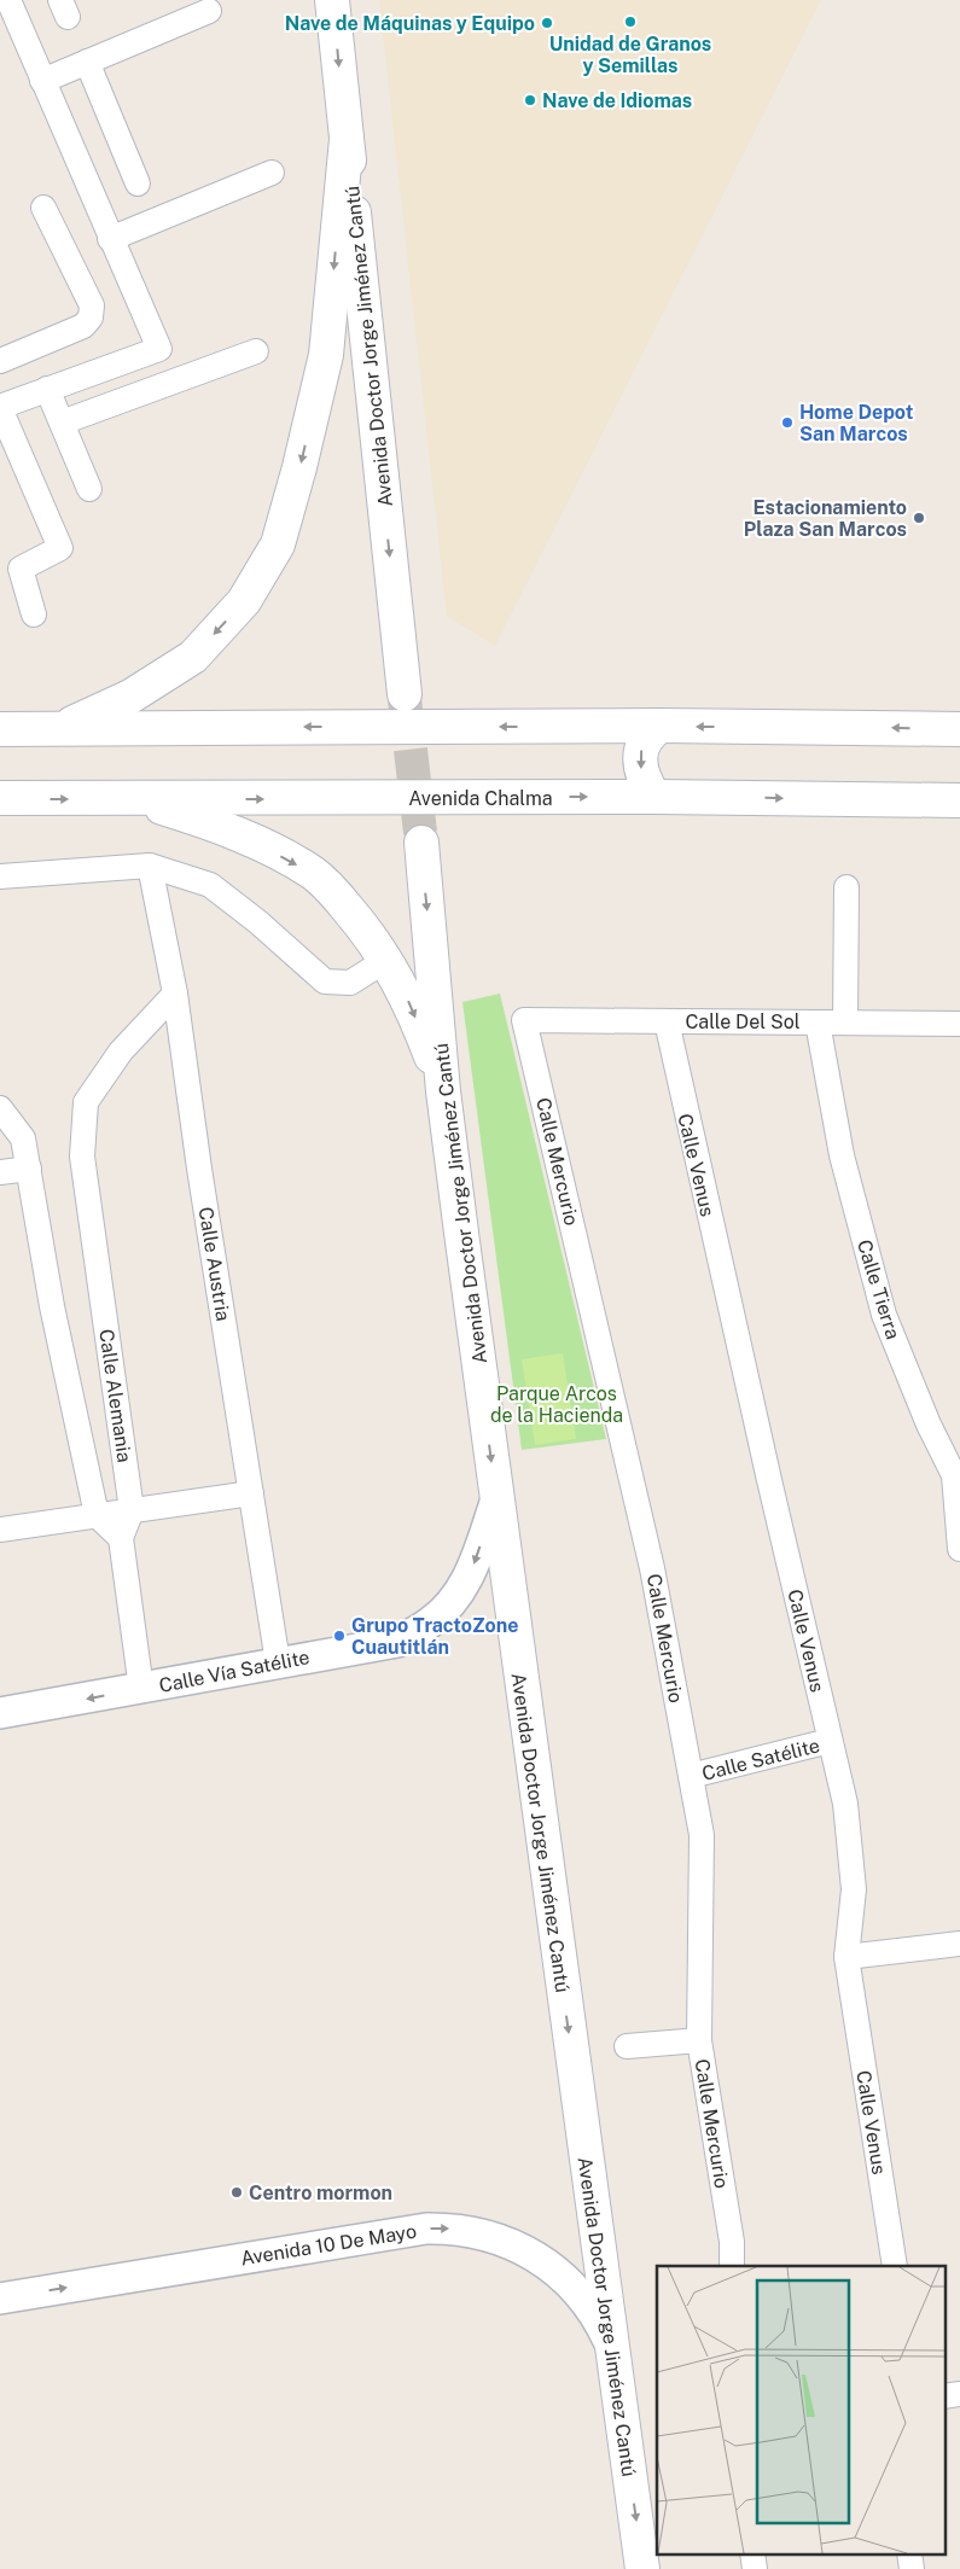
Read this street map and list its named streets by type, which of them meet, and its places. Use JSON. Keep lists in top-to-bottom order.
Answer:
{
  "streets": {
    "main road": ["Avenida Doctor Jorge Jiménez Cantú", "Avenida Chalma"],
    "street": [
      "Calle Del Sol",
      "Calle Mercurio",
      "Calle Venus",
      "Calle Austria",
      "Calle Tierra",
      "Calle Alemania",
      "Calle Vía Satélite",
      "Calle Satélite",
      "Avenida 10 De Mayo"
    ]
  },
  "crossings": [
    ["Avenida Doctor Jorge Jiménez Cantú", "Calle Vía Satélite"],
    ["Avenida Doctor Jorge Jiménez Cantú", "Avenida 10 De Mayo"],
    ["Calle Del Sol", "Calle Mercurio"],
    ["Calle Del Sol", "Calle Venus"],
    ["Calle Del Sol", "Calle Tierra"],
    ["Calle Mercurio", "Calle Satélite"],
    ["Calle Venus", "Calle Satélite"],
    ["Calle Austria", "Calle Alemania"],
    ["Calle Austria", "Calle Vía Satélite"],
    ["Calle Alemania", "Calle Vía Satélite"]
  ],
  "one_way": ["Avenida Doctor Jorge Jiménez Cantú", "Calle Vía Satélite", "Avenida 10 De Mayo"],
  "parks": ["Parque Arcos de la Hacienda"],
  "places": [
    "Unidad de Granos y Semillas",
    "Nave de Máquinas y Equipo",
    "Nave de Idiomas",
    "Home Depot San Marcos",
    "Estacionamiento Plaza San Marcos",
    "Grupo TractoZone Cuautitlán",
    "Centro mormon"
  ]
}
